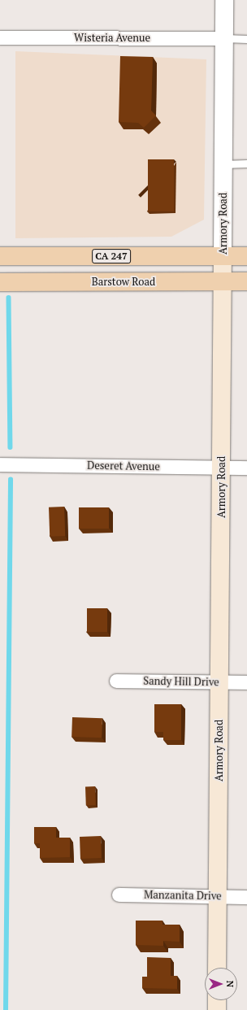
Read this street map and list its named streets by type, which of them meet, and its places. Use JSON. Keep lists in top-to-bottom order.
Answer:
{
  "streets": {
    "main road": ["Armory Road", "CA 247", "Barstow Road"],
    "street": [
      "Wisteria Avenue",
      "Deseret Avenue",
      "Sandy Hill Drive",
      "Manzanita Drive"
    ]
  },
  "crossings": [
    ["Wisteria Avenue", "Armory Road"],
    ["Armory Road", "CA 247"],
    ["Armory Road", "Barstow Road"],
    ["Armory Road", "Deseret Avenue"],
    ["Armory Road", "Sandy Hill Drive"],
    ["Armory Road", "Manzanita Drive"]
  ],
  "north": "right"
}
